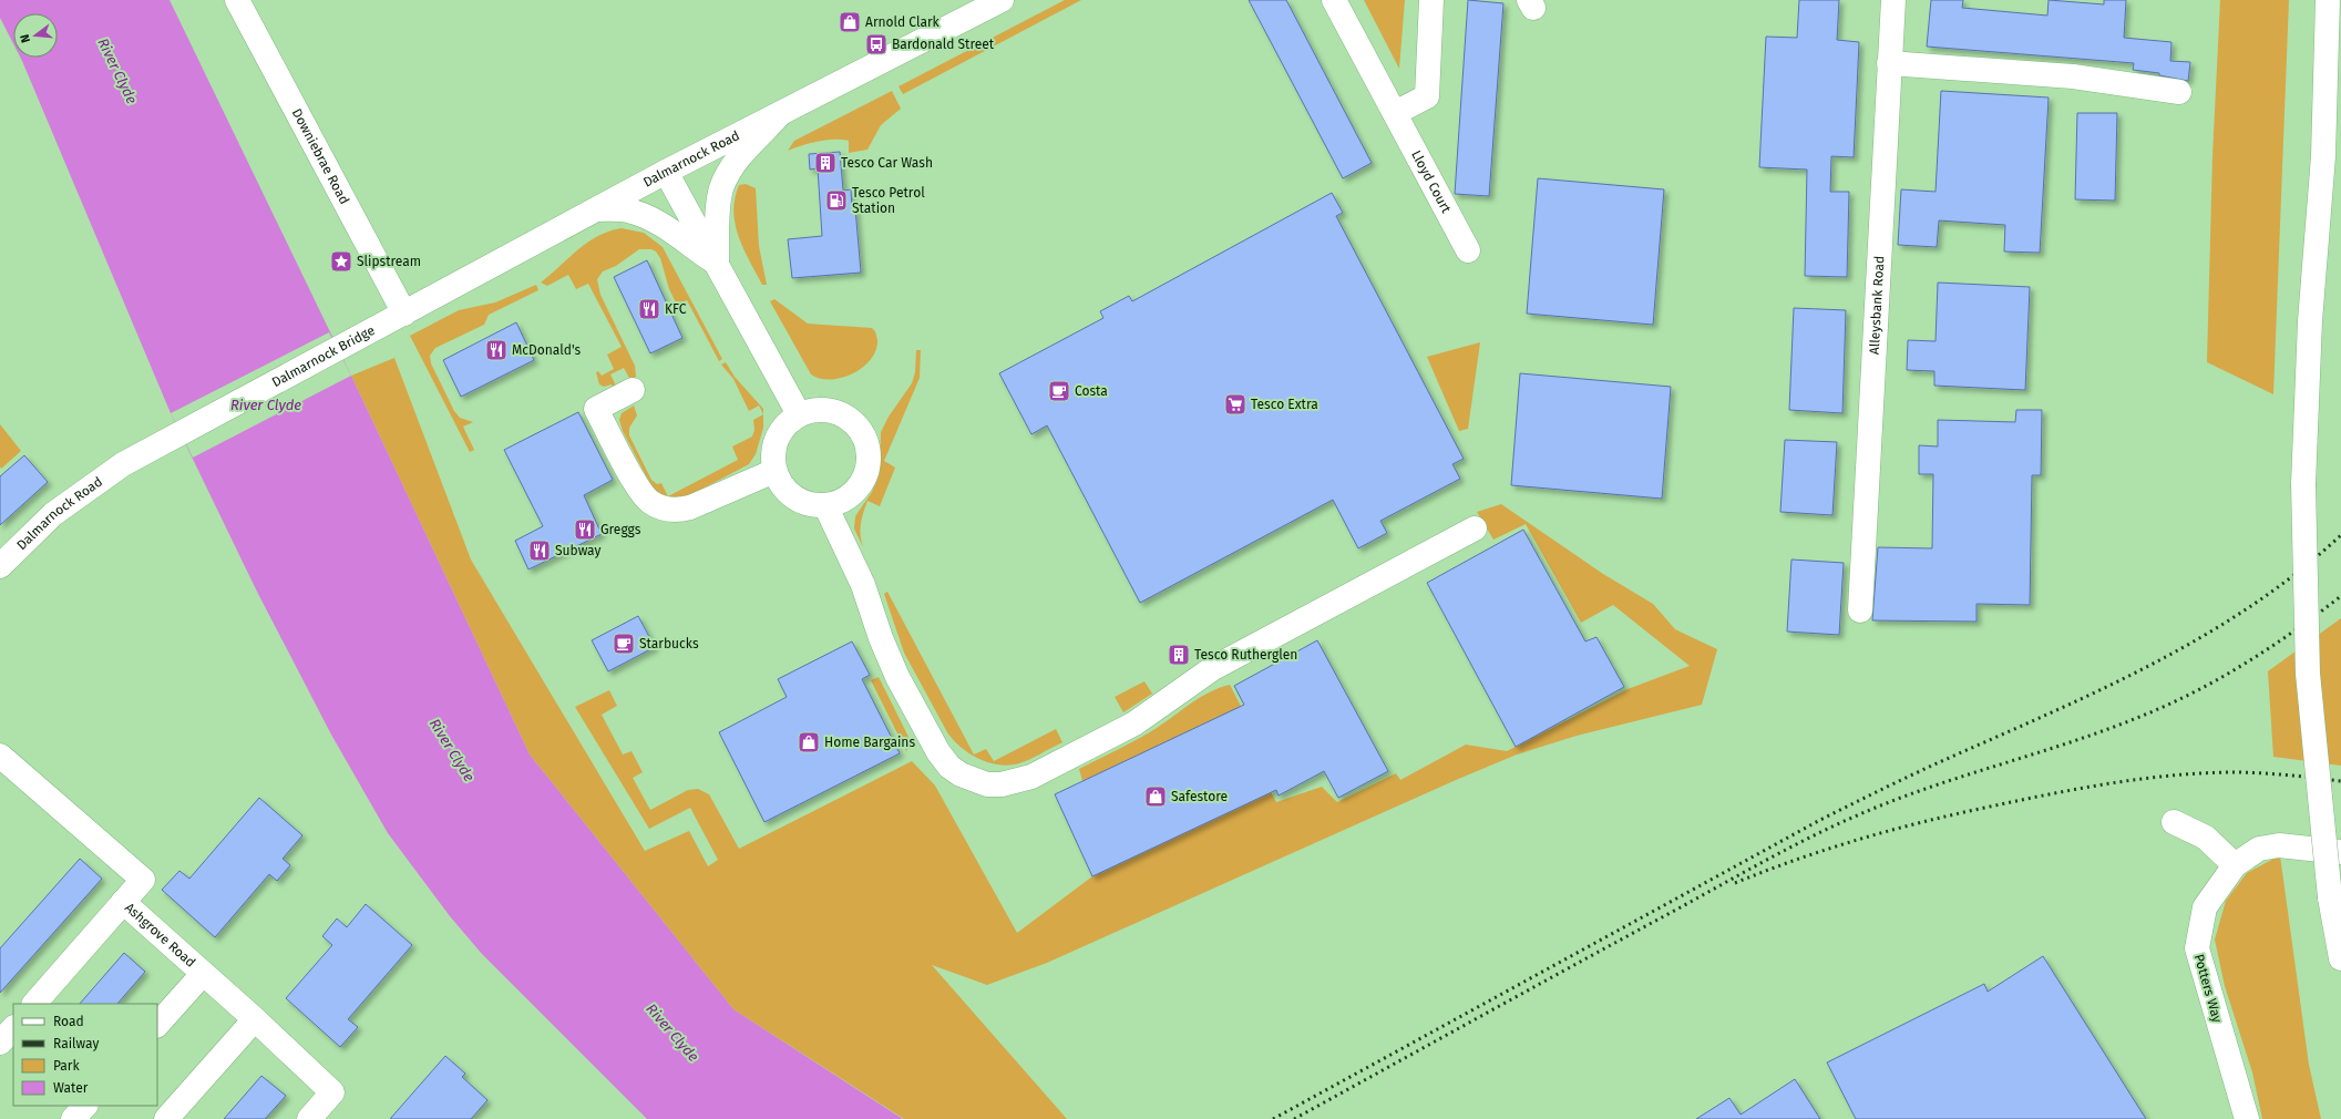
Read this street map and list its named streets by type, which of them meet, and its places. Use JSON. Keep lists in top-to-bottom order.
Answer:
{
  "streets": {
    "main road": [
      "Downiebrae Road",
      "Dalmarnock Road",
      "Lloyd Court",
      "Alleysbank Road",
      "Dalmarnock Bridge",
      "Ashgrove Road",
      "Potters Way"
    ]
  },
  "crossings": [
    ["Downiebrae Road", "Dalmarnock Road"],
    ["Dalmarnock Road", "Dalmarnock Bridge"]
  ],
  "water": ["River Clyde"],
  "places": {
    "shop": ["Arnold Clark", "Home Bargains", "Safestore"],
    "bus stop": ["Bardonald Street"],
    "building": ["Tesco Car Wash", "Tesco Rutherglen"],
    "fuel station": ["Tesco Petrol Station"],
    "place": ["Slipstream"],
    "restaurant": [
      "KFC",
      "McDonald's",
      "Greggs",
      "Subway"
    ],
    "cafe": ["Costa", "Starbucks"],
    "supermarket": ["Tesco Extra"]
  },
  "legend": [
    "Road",
    "Railway",
    "Park",
    "Water"
  ],
  "north": "left"
}
